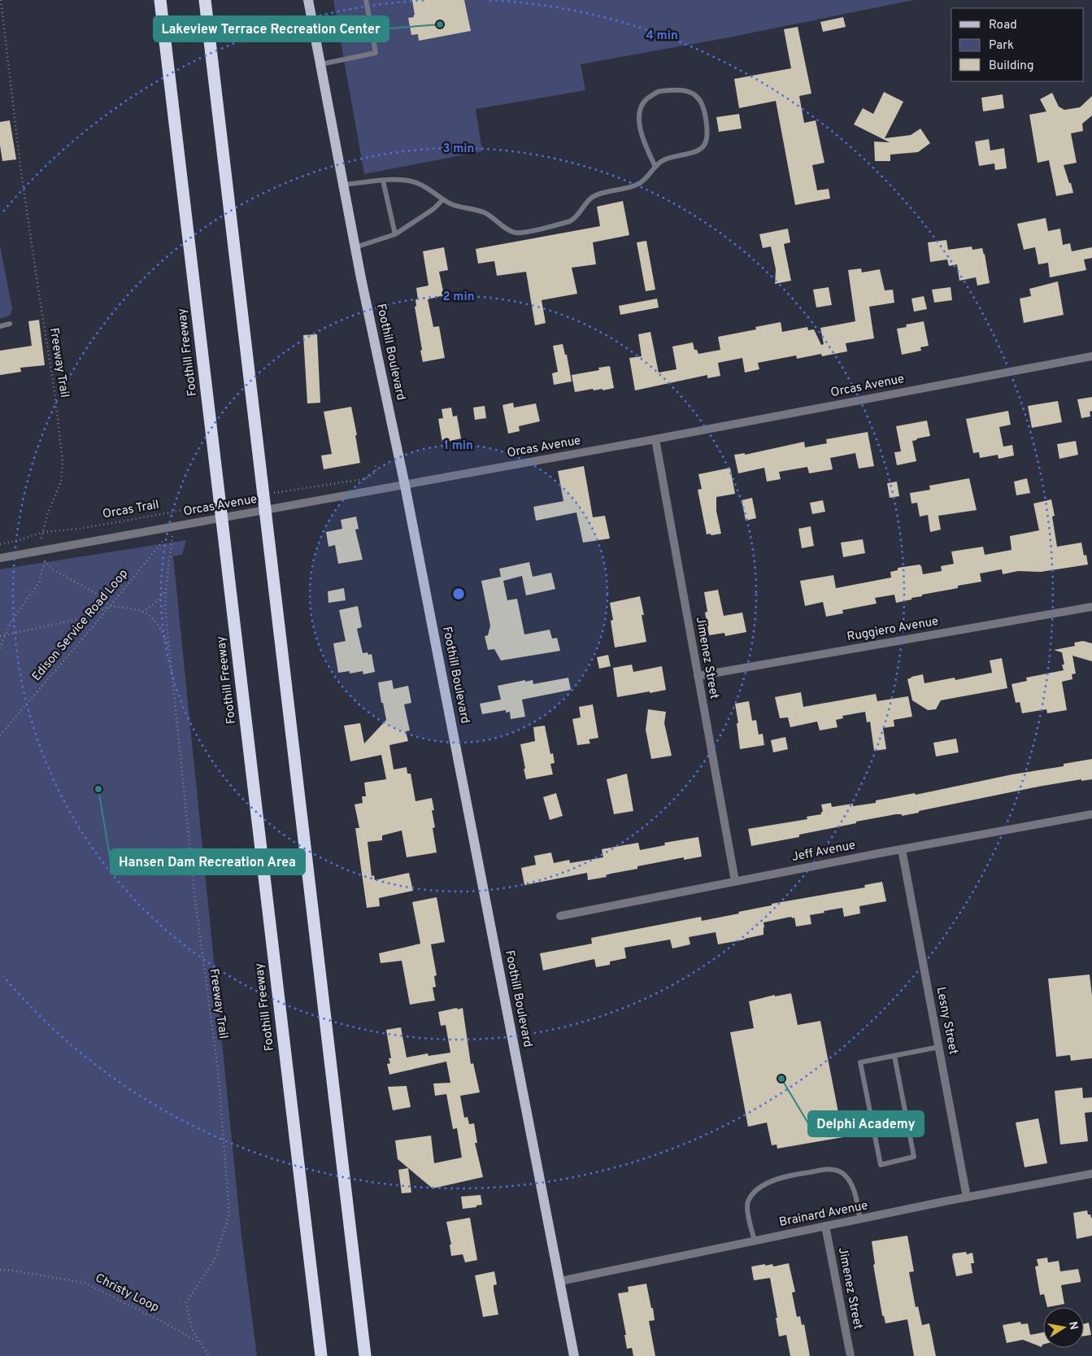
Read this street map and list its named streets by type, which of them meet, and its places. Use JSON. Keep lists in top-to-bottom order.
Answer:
{
  "streets": {
    "highway": ["Foothill Freeway"],
    "main road": ["Foothill Boulevard"],
    "street": [
      "Orcas Avenue",
      "Ruggiero Avenue",
      "Jimenez Street",
      "Jeff Avenue",
      "Lesny Street",
      "Brainard Avenue"
    ],
    "path": [
      "Freeway Trail",
      "Orcas Trail",
      "Edison Service Road Loop",
      "Christy Loop"
    ]
  },
  "crossings": [
    ["Foothill Boulevard", "Orcas Avenue"],
    ["Foothill Boulevard", "Brainard Avenue"],
    ["Freeway Trail", "Orcas Avenue"],
    ["Freeway Trail", "Orcas Trail"],
    ["Freeway Trail", "Edison Service Road Loop"],
    ["Freeway Trail", "Christy Loop"],
    ["Orcas Avenue", "Edison Service Road Loop"],
    ["Orcas Avenue", "Jimenez Street"],
    ["Ruggiero Avenue", "Jimenez Street"],
    ["Jimenez Street", "Jeff Avenue"],
    ["Jimenez Street", "Brainard Avenue"],
    ["Jeff Avenue", "Lesny Street"],
    ["Lesny Street", "Brainard Avenue"]
  ],
  "places": ["Lakeview Terrace Recreation Center", "Hansen Dam Recreation Area", "Delphi Academy"],
  "legend": ["Road", "Park", "Building"],
  "north": "right",
  "rings": [
    "4 min",
    "3 min",
    "2 min",
    "1 min"
  ]
}
